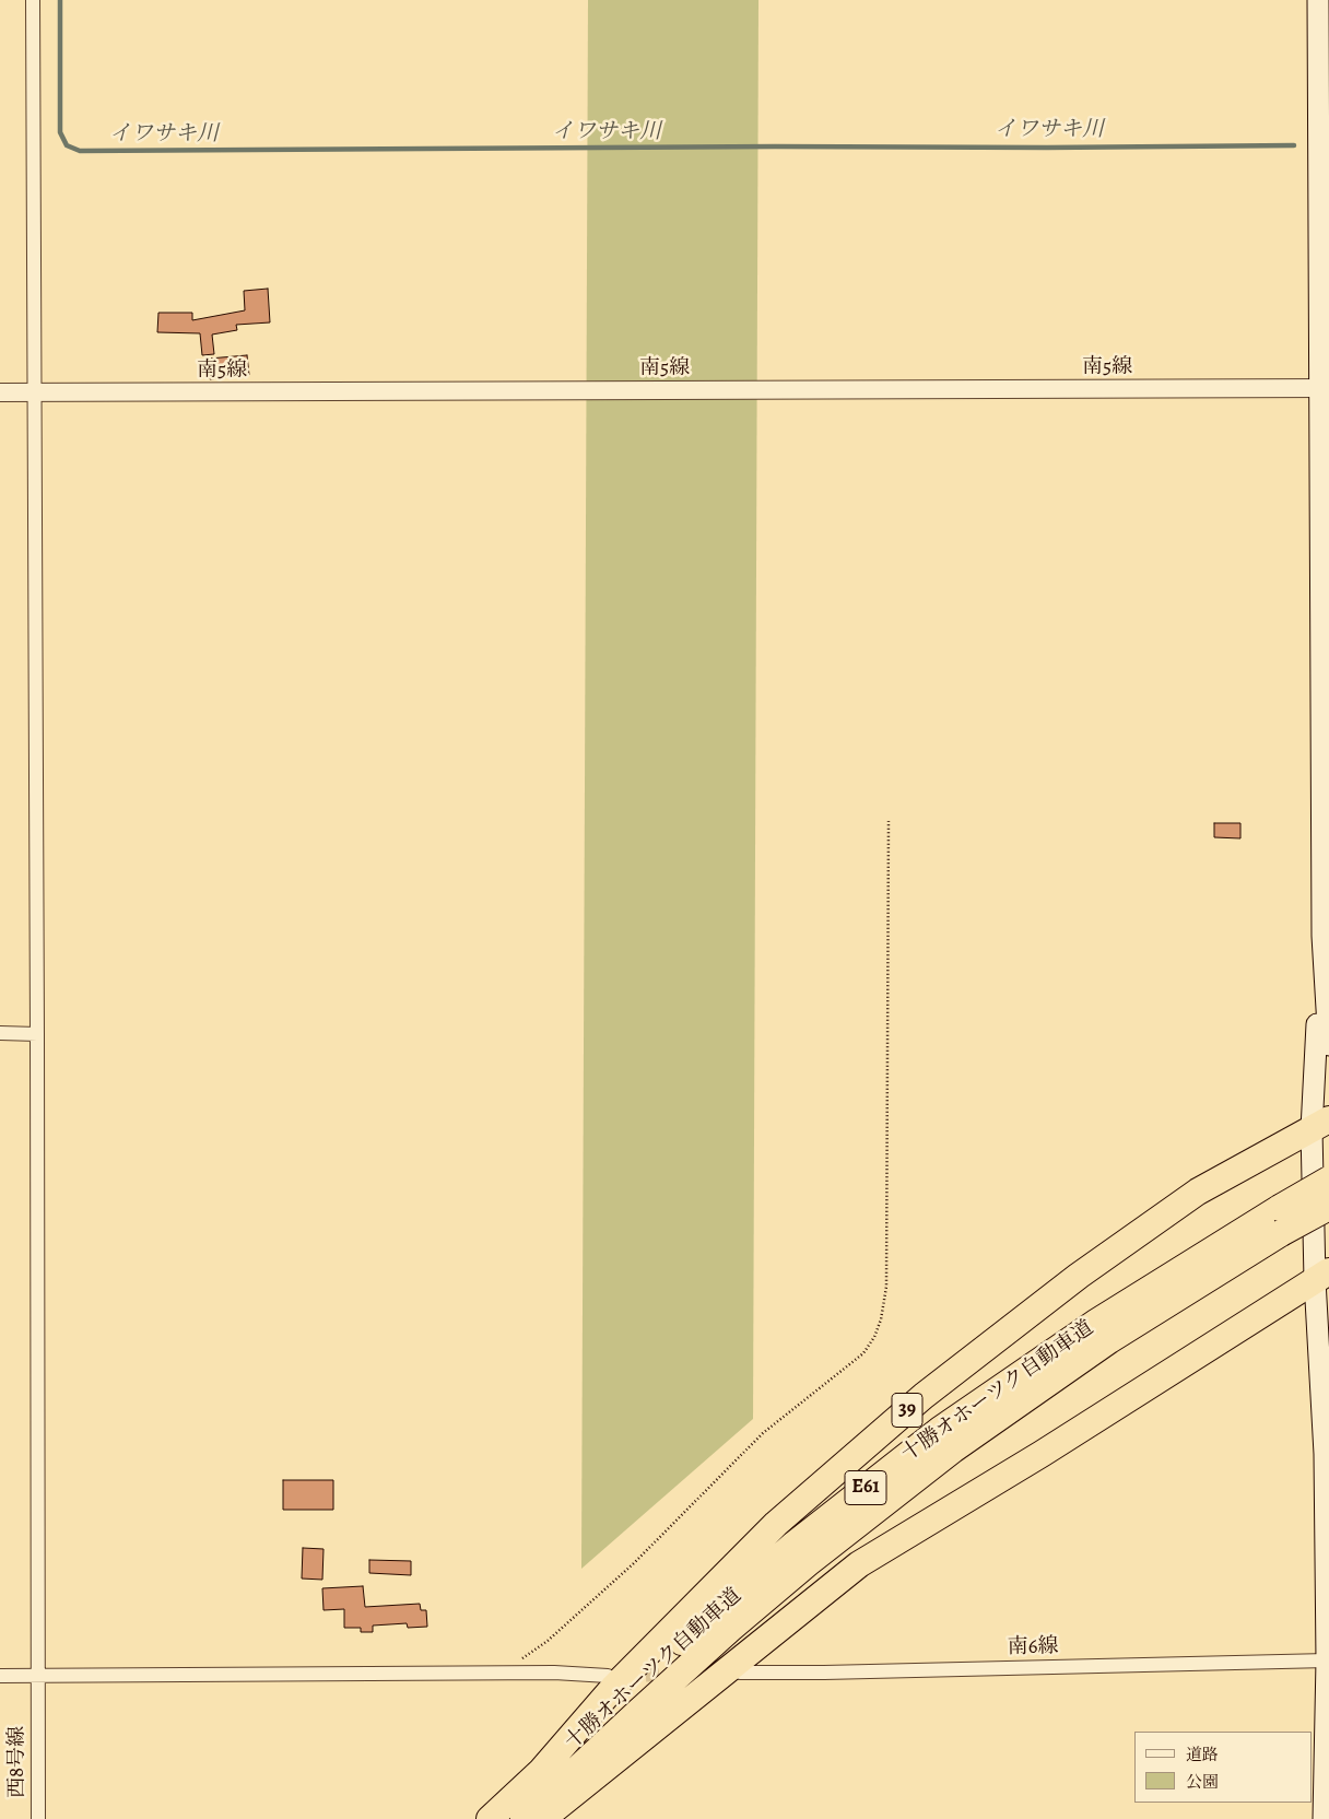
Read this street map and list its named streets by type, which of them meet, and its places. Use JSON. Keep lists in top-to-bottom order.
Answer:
{
  "streets": {
    "highway": ["十勝オホーツク自動車道", "39", "E61"],
    "street": ["南5線", "南6線", "西8号線"]
  },
  "crossings": [
    ["南5線", "西8号線"],
    ["十勝オホーツク自動車道", "39"]
  ],
  "water": ["イワサキ川"],
  "legend": ["道路", "公園"]
}
